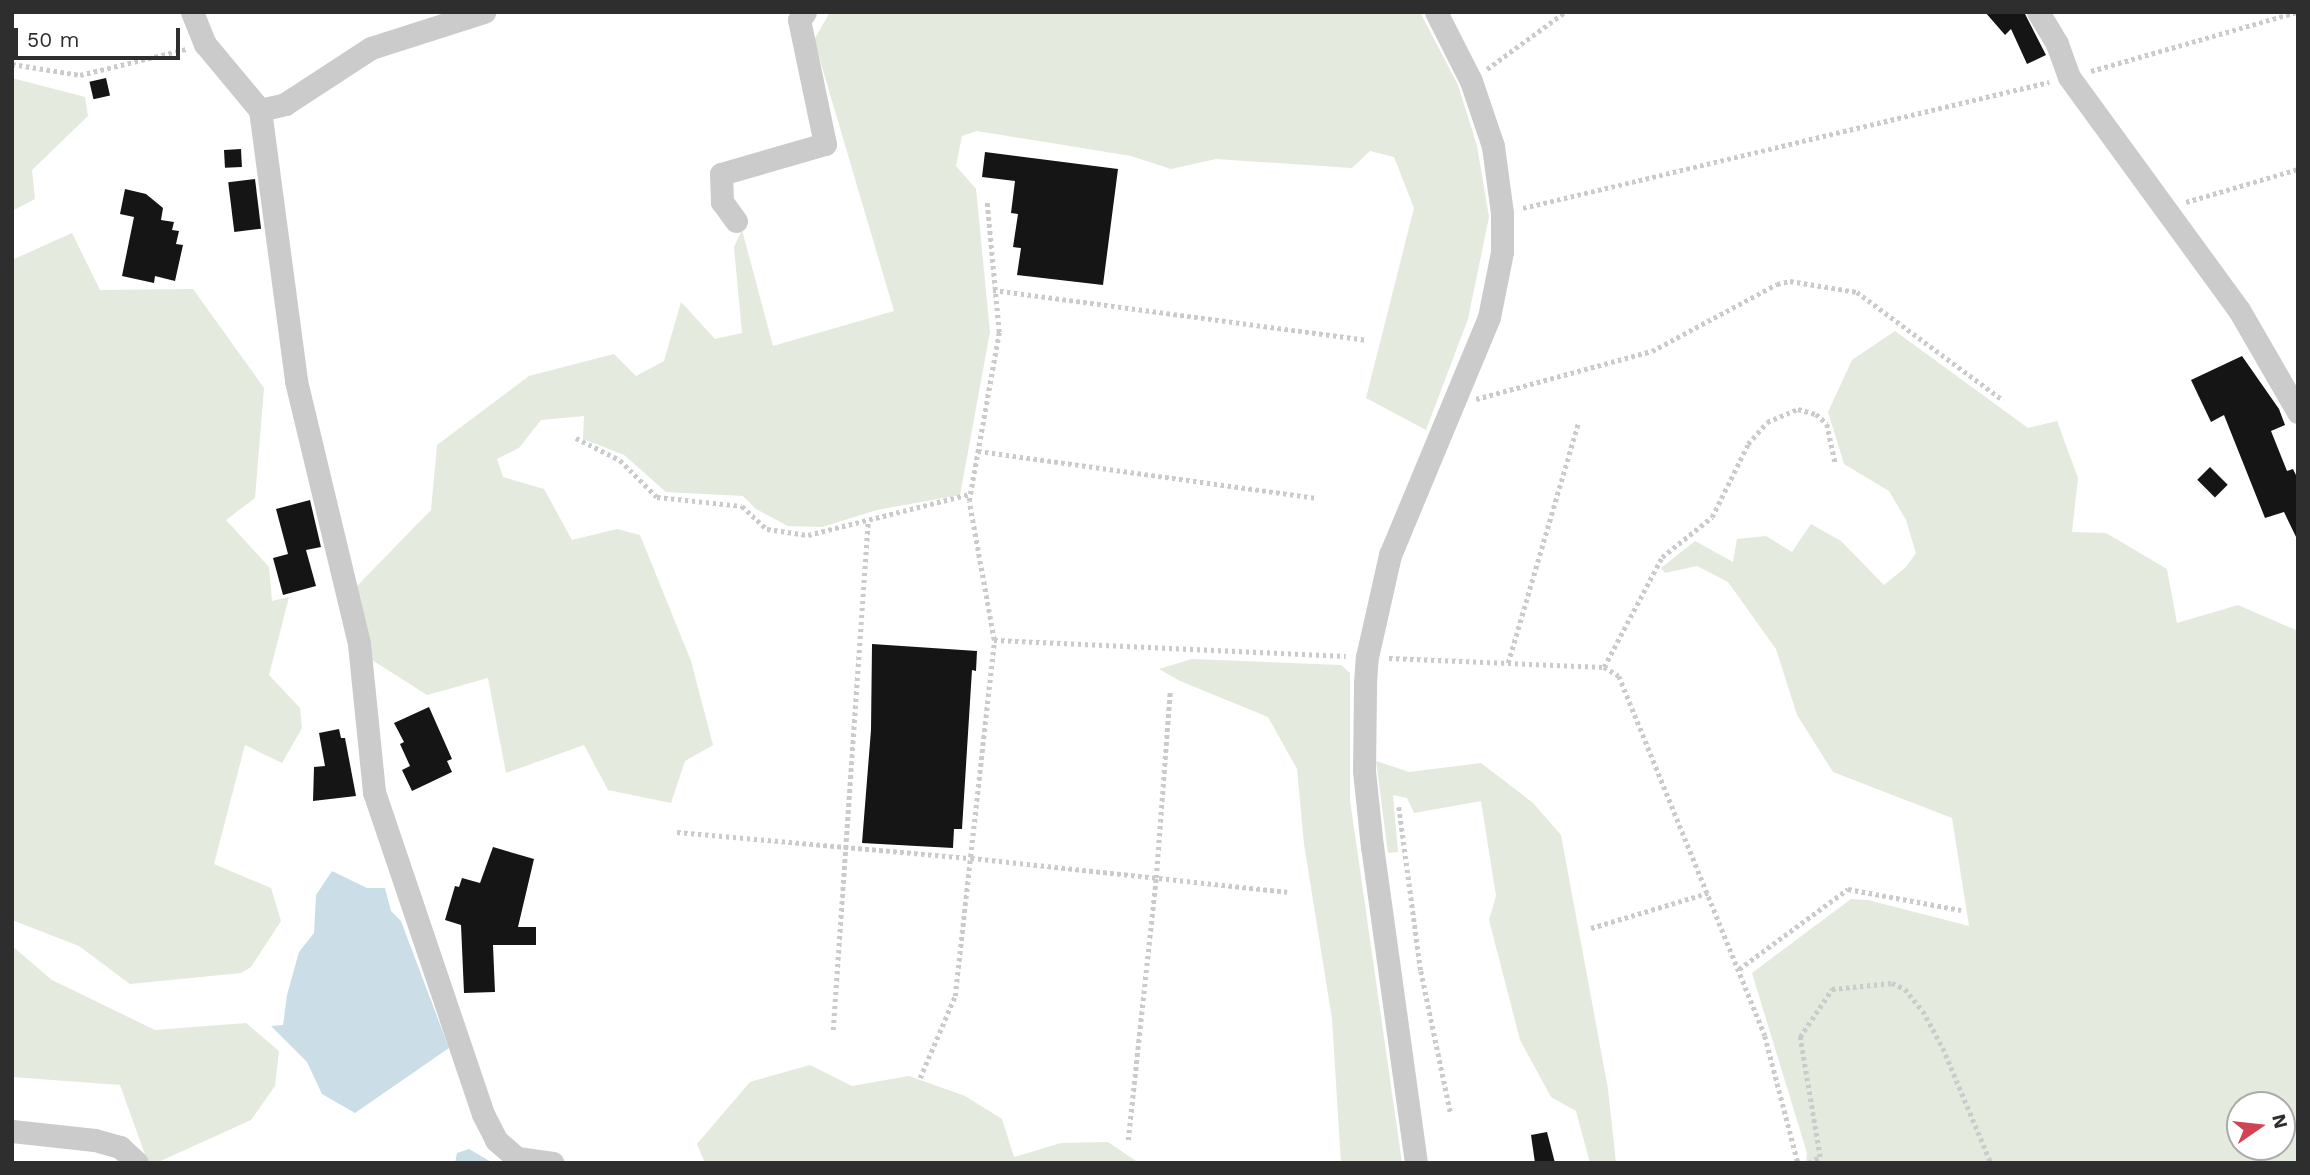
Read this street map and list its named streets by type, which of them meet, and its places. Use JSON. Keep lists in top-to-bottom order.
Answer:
{
  "scale_bar": "50 m",
  "north": "right"
}
